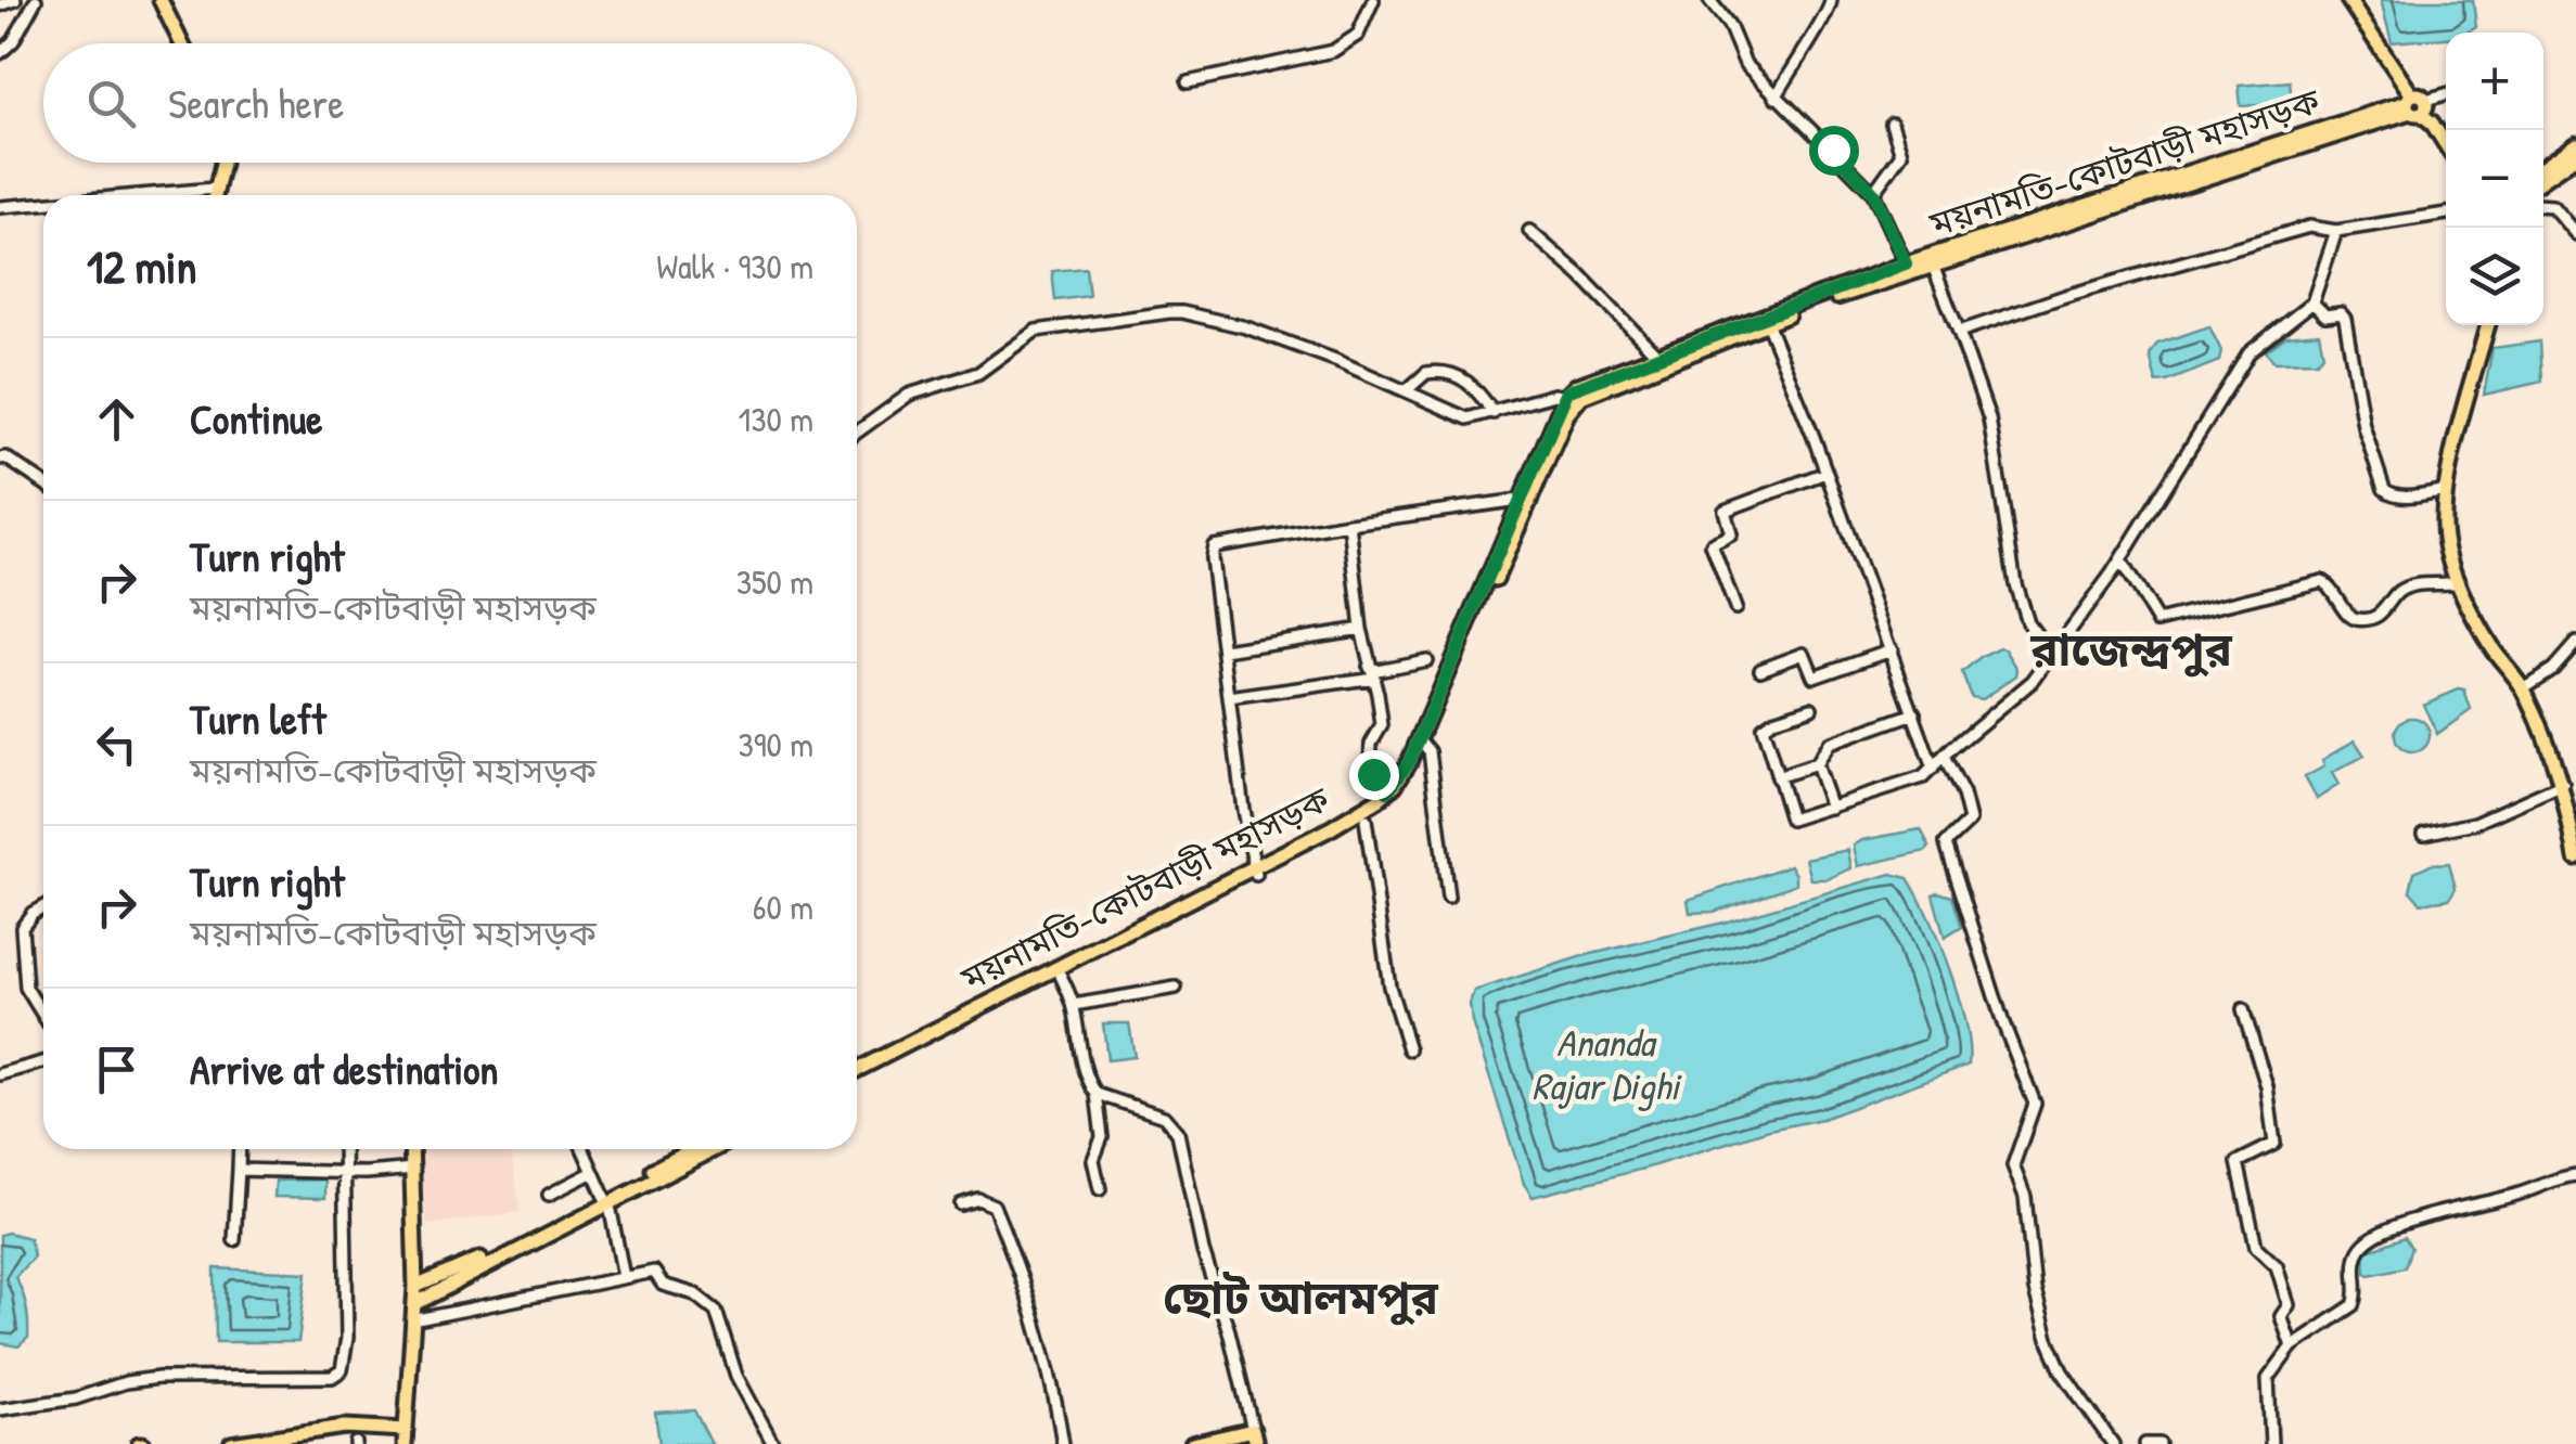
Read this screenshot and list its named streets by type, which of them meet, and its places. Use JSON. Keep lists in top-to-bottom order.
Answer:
{
  "streets": {
    "main road": ["ময়নামতি–কোটবাড়ী মহাসড়ক"]
  },
  "districts": ["রাজেন্দ্রপুর", "ছোট আলমপুর"],
  "water": ["Ananda Rajar Dighi"],
  "page": {
    "map_buttons": ["+", "−"],
    "search": "Search here",
    "heading": ["12 min", "Walk · 930 m"],
    "list": [
      ["Continue", "130 m"],
      ["Turn right", "ময়নামতি–কোটবাড়ী মহাসড়ক", "350 m"],
      ["Turn left", "ময়নামতি–কোটবাড়ী মহাসড়ক", "390 m"],
      ["Turn right", "ময়নামতি–কোটবাড়ী মহাসড়ক", "60 m"],
      "Arrive at destination"
    ]
  }
}
